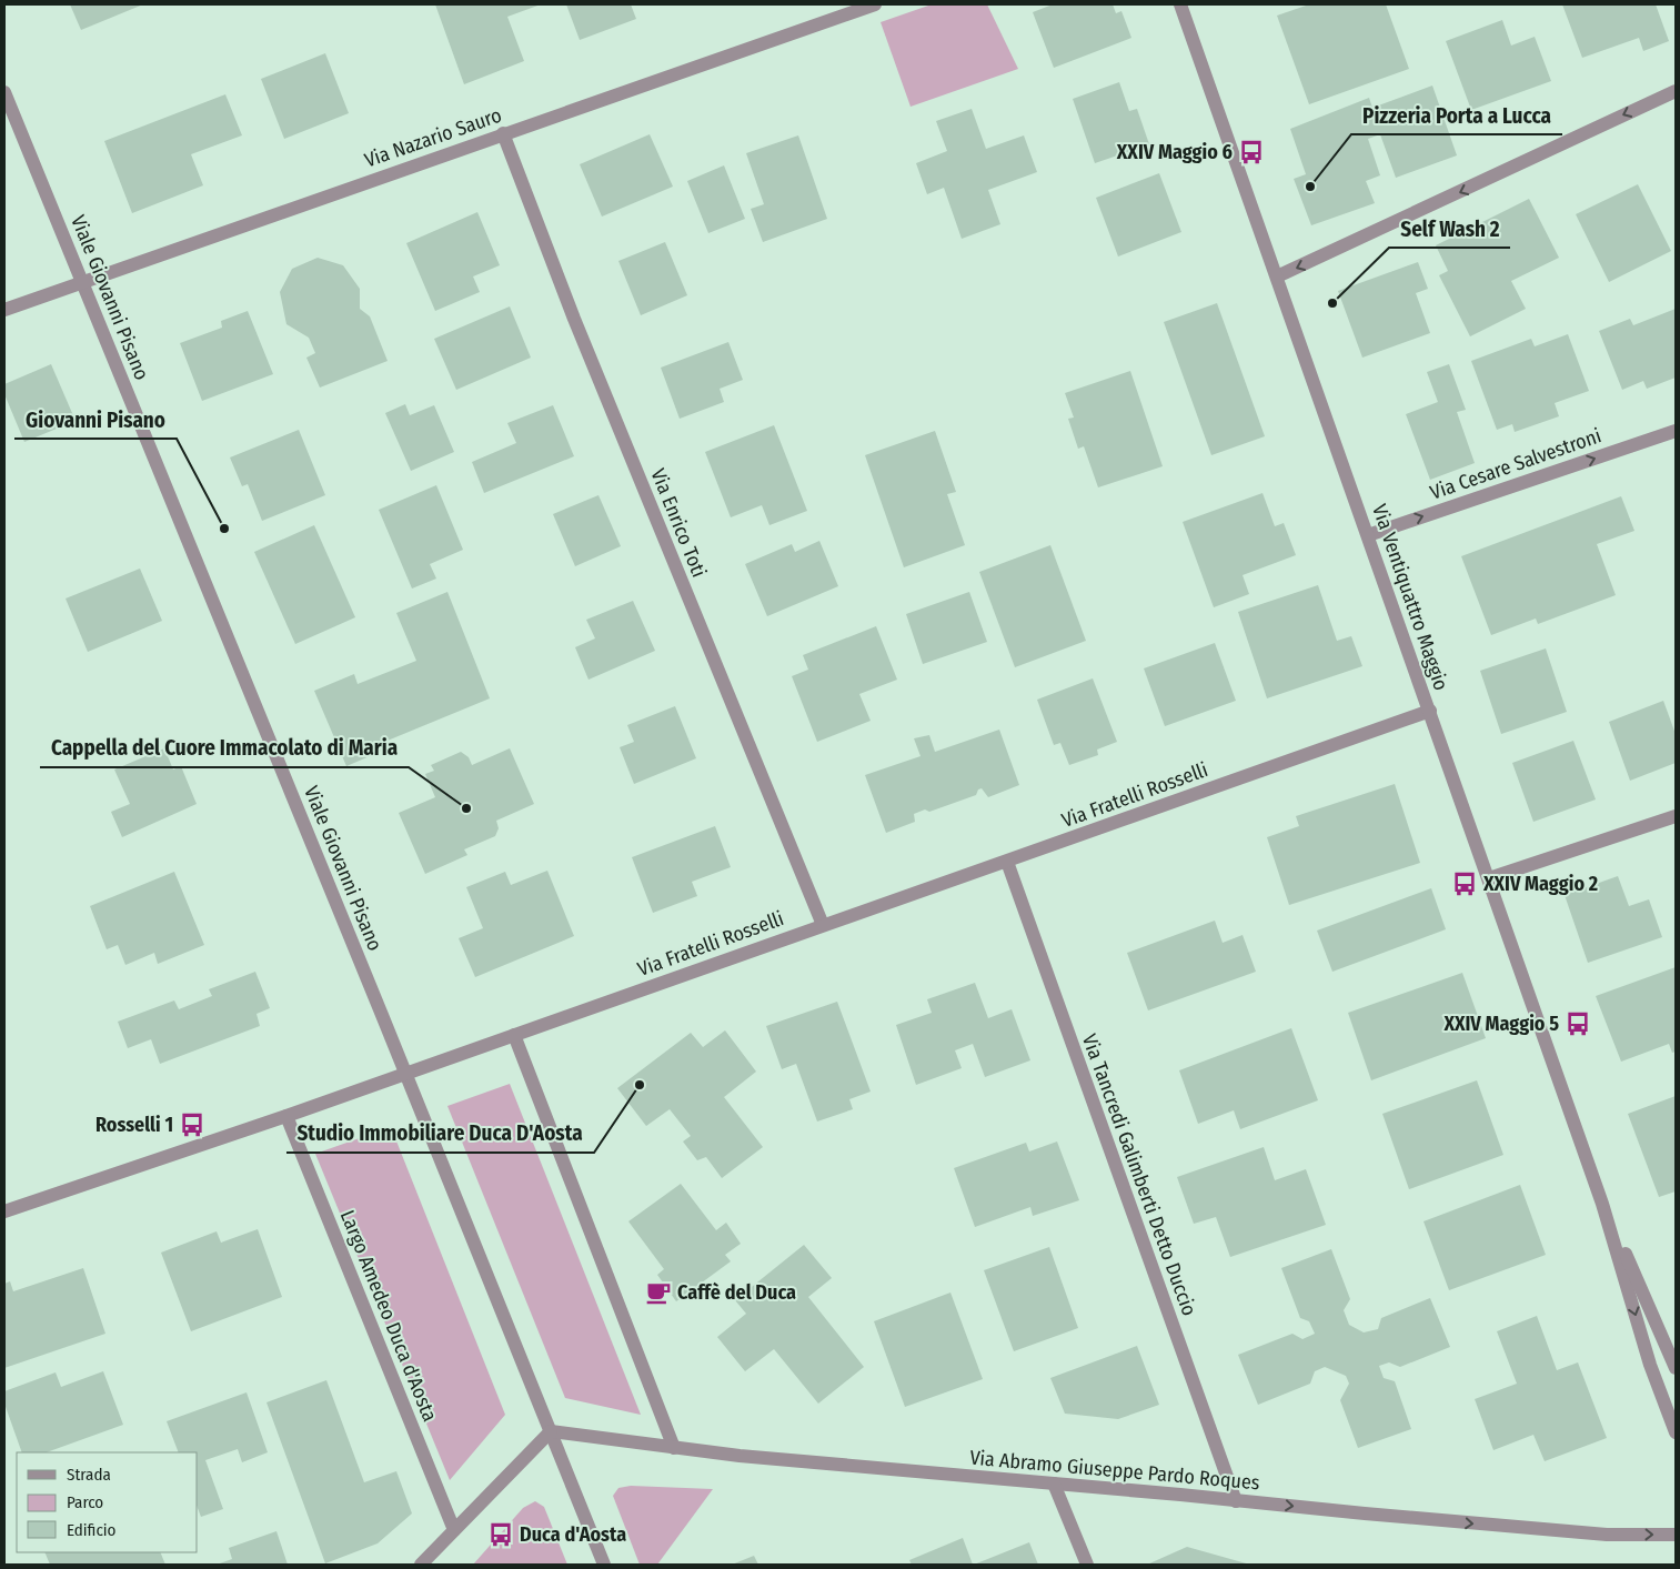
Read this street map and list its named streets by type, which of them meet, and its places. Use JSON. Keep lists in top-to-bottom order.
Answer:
{
  "streets": {
    "street": [
      "Via Nazario Sauro",
      "Viale Giovanni Pisano",
      "Via Cesare Salvestroni",
      "Via Enrico Toti",
      "Via Ventiquattro Maggio",
      "Via Fratelli Rosselli",
      "Via Tancredi Galimberti Detto Duccio",
      "Largo Amedeo Duca d'Aosta",
      "Via Abramo Giuseppe Pardo Roques"
    ]
  },
  "crossings": [
    ["Via Nazario Sauro", "Viale Giovanni Pisano"],
    ["Via Nazario Sauro", "Via Enrico Toti"],
    ["Viale Giovanni Pisano", "Via Fratelli Rosselli"],
    ["Via Cesare Salvestroni", "Via Ventiquattro Maggio"],
    ["Via Enrico Toti", "Via Fratelli Rosselli"],
    ["Via Ventiquattro Maggio", "Via Fratelli Rosselli"],
    ["Via Fratelli Rosselli", "Via Tancredi Galimberti Detto Duccio"],
    ["Via Fratelli Rosselli", "Largo Amedeo Duca d'Aosta"],
    ["Via Tancredi Galimberti Detto Duccio", "Via Abramo Giuseppe Pardo Roques"]
  ],
  "one_way": ["Via Cesare Salvestroni", "Via Abramo Giuseppe Pardo Roques"],
  "places": {
    "bus stop": [
      "XXIV Maggio 6",
      "XXIV Maggio 2",
      "XXIV Maggio 5",
      "Rosselli 1",
      "Duca d'Aosta"
    ],
    "other": [
      "Pizzeria Porta a Lucca",
      "Self Wash 2",
      "Giovanni Pisano",
      "Cappella del Cuore Immacolato di Maria",
      "Studio Immobiliare Duca D'Aosta"
    ],
    "cafe": ["Caffè del Duca"]
  },
  "legend": ["Strada", "Parco", "Edificio"]
}
